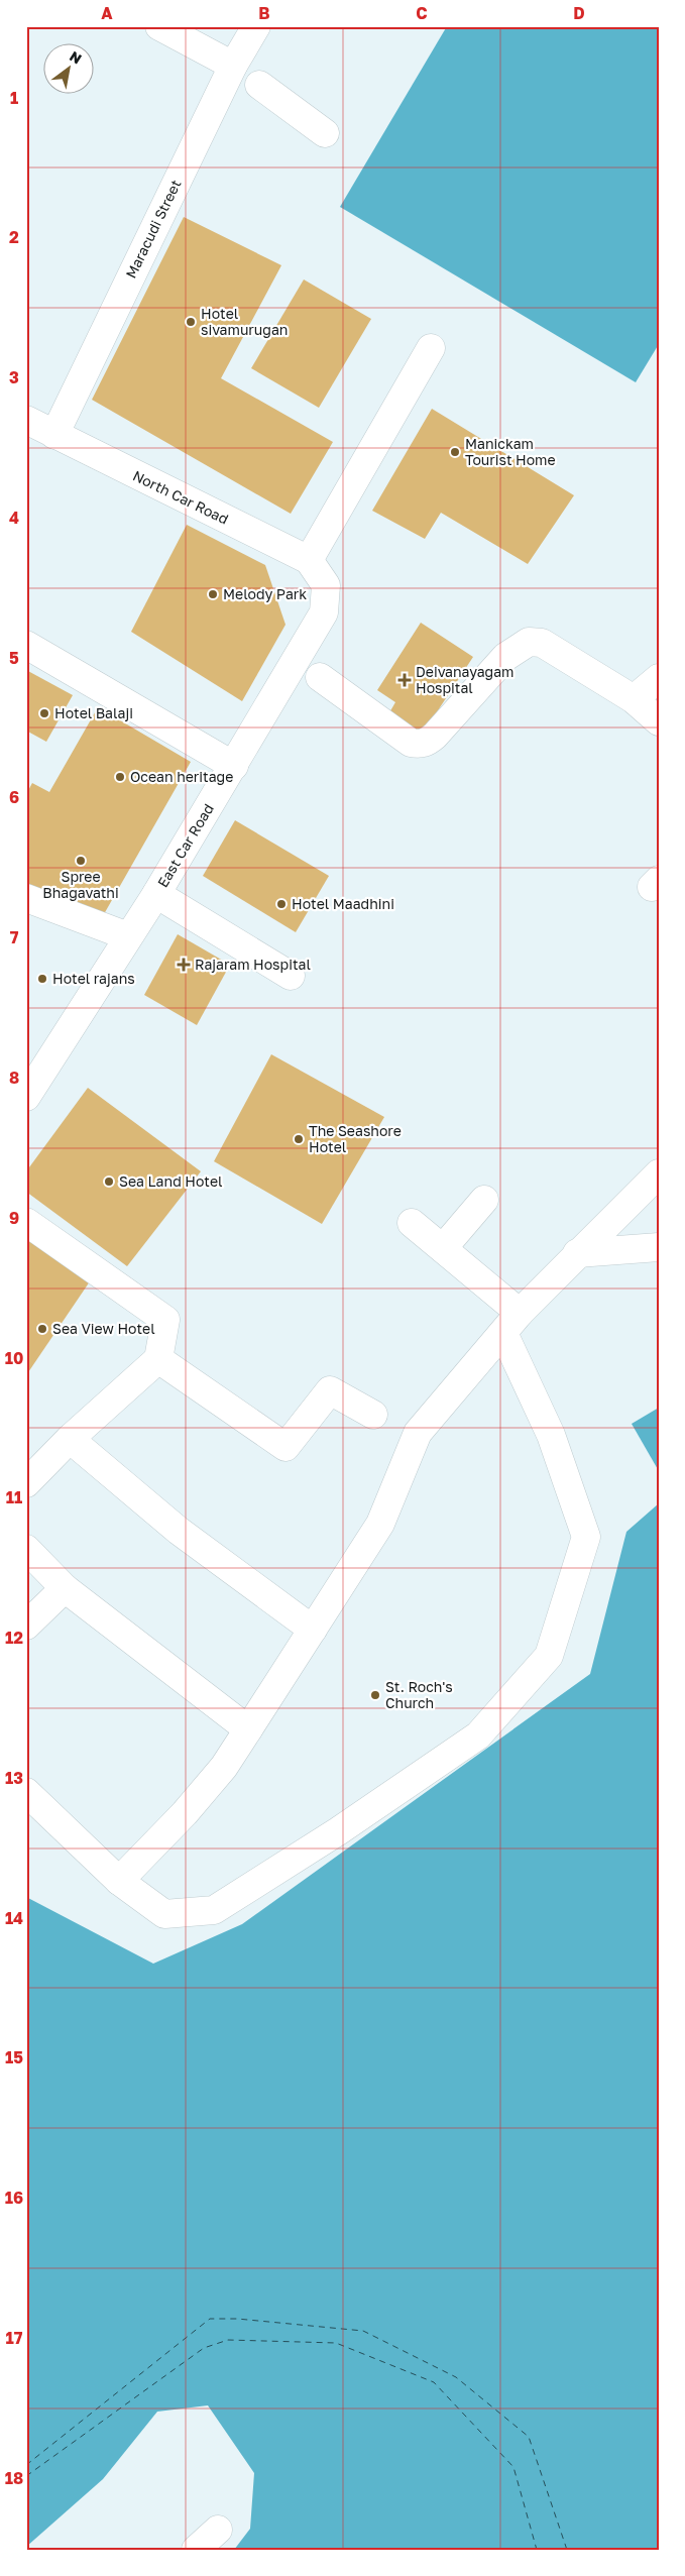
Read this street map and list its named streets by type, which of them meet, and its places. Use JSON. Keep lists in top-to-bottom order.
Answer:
{
  "streets": {
    "street": ["Maracudi Street", "North Car Road", "East Car Road"]
  },
  "crossings": [
    ["Maracudi Street", "North Car Road"],
    ["North Car Road", "East Car Road"]
  ],
  "places": {
    "other": [
      "Hotel sivamurugan",
      "Manickam Tourist Home",
      "Melody Park",
      "Hotel Balaji",
      "Ocean heritage",
      "Spree Bhagavathi",
      "Hotel Maadhini",
      "Hotel rajans",
      "The Seashore Hotel",
      "Sea Land Hotel",
      "Sea View Hotel",
      "St. Roch's Church"
    ],
    "health": ["Deivanayagam Hospital", "Rajaram Hospital"]
  },
  "north": "top right",
  "grid": {
    "columns": [
      "A",
      "B",
      "C",
      "D"
    ],
    "rows": [
      "1",
      "2",
      "3",
      "4",
      "5",
      "6",
      "7",
      "8",
      "9",
      "10",
      "11",
      "12",
      "13",
      "14",
      "15",
      "16",
      "17",
      "18"
    ]
  }
}
